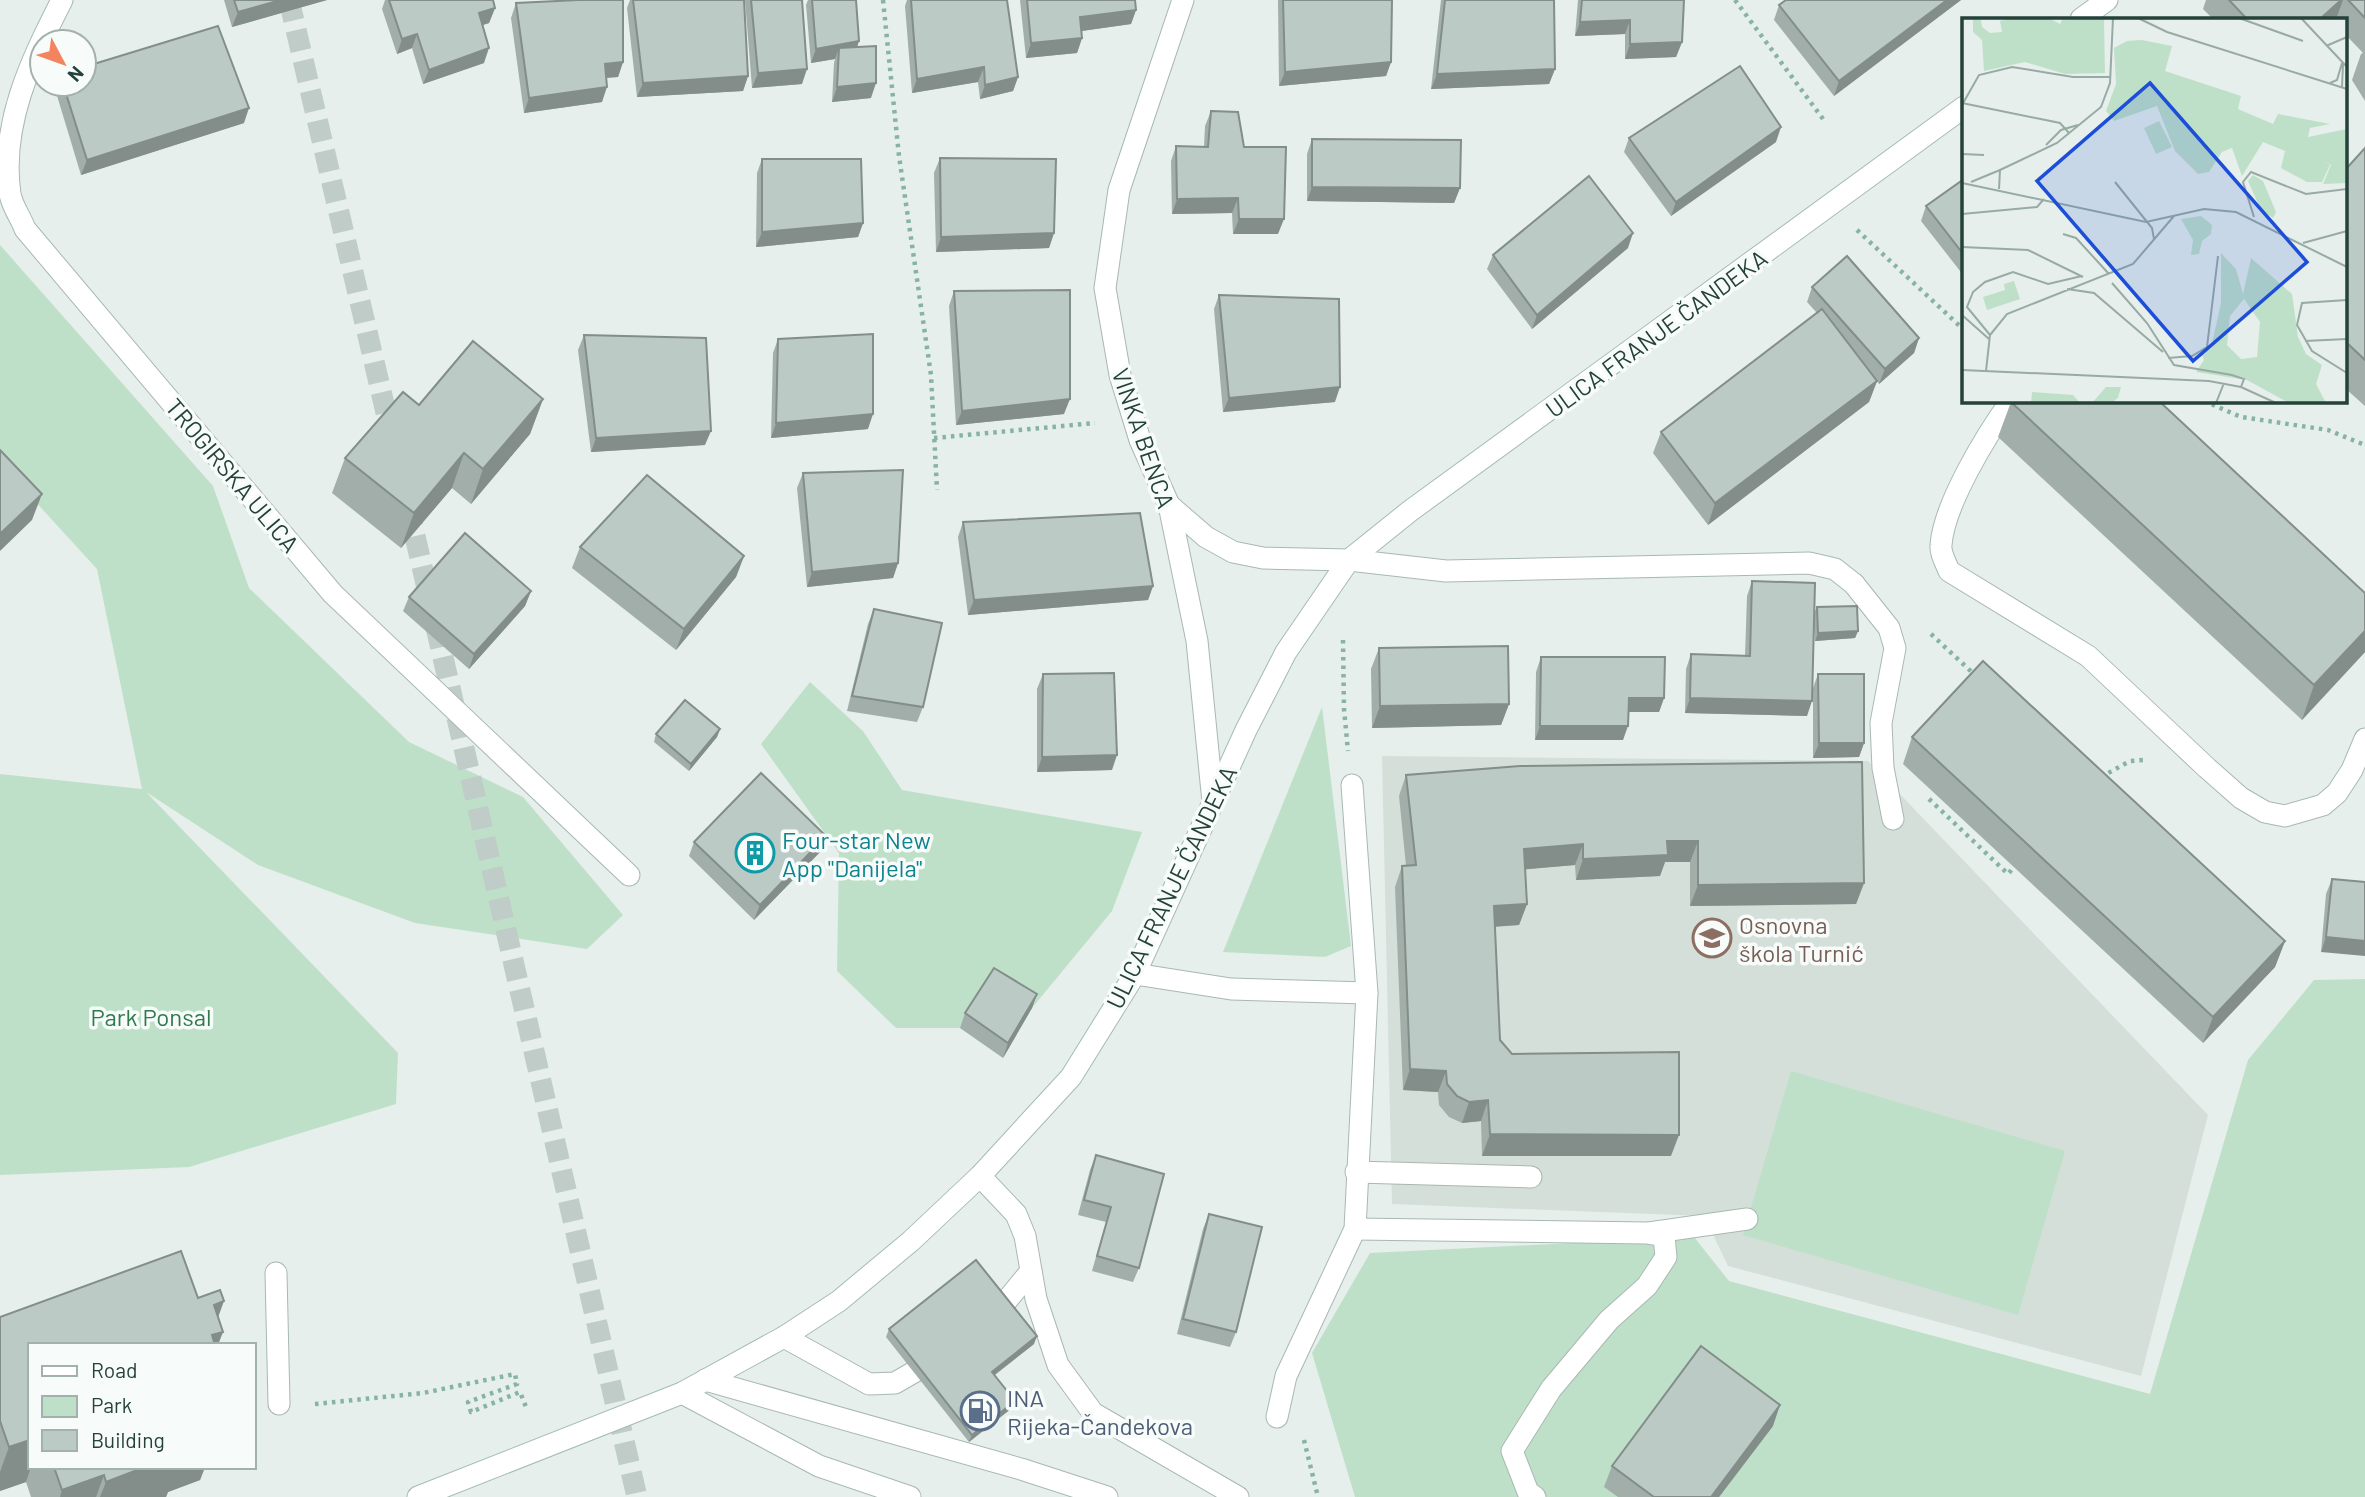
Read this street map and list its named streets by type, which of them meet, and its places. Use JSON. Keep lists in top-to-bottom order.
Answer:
{
  "streets": {
    "street": ["ULICA FRANJE ČANDEKA", "VINKA BENCA", "TROGIRSKA ULICA"]
  },
  "crossings": [
    ["ULICA FRANJE ČANDEKA", "VINKA BENCA"]
  ],
  "parks": ["Park Ponsal"],
  "places": {
    "building": ["Four-star New App \"Danijela\""],
    "school or university": ["Osnovna škola Turnić"],
    "fuel station": ["INA Rijeka-Čandekova"]
  },
  "legend": ["Road", "Park", "Building"],
  "north": "bottom right"
}
